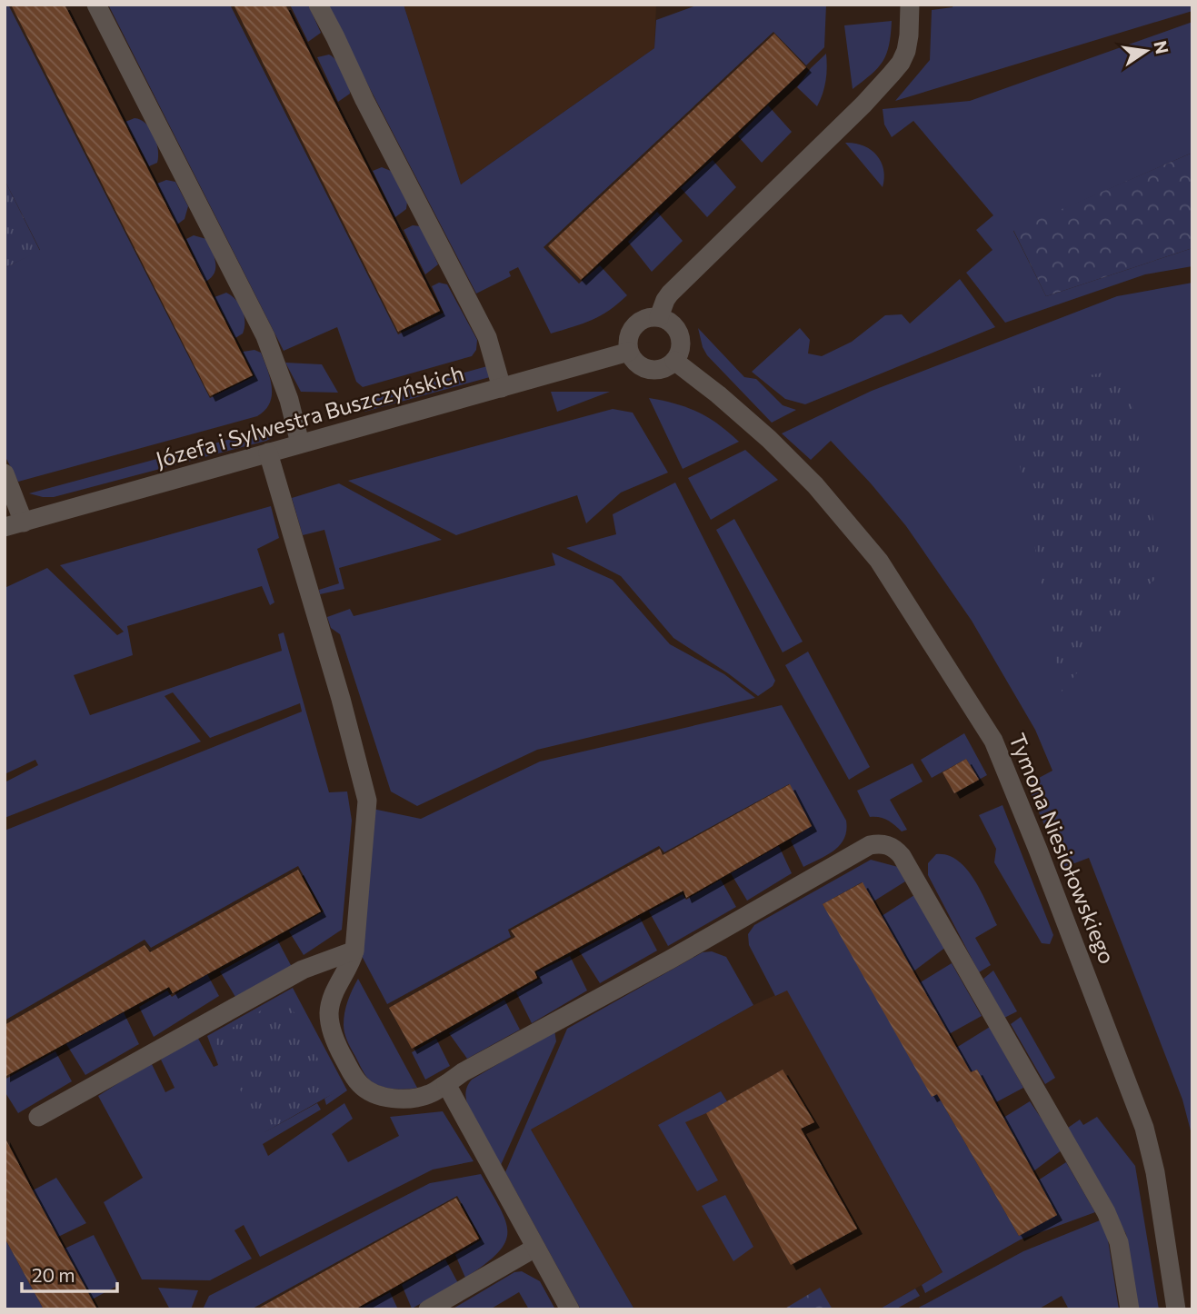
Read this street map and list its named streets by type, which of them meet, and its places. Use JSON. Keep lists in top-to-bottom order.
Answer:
{
  "streets": {
    "street": ["Józefa i Sylwestra Buszczyńskich", "Tymona Niesiołowskiego"]
  },
  "crossings": [
    ["Józefa i Sylwestra Buszczyńskich", "Tymona Niesiołowskiego"]
  ],
  "scale_bar": "20 m",
  "north": "right"
}
